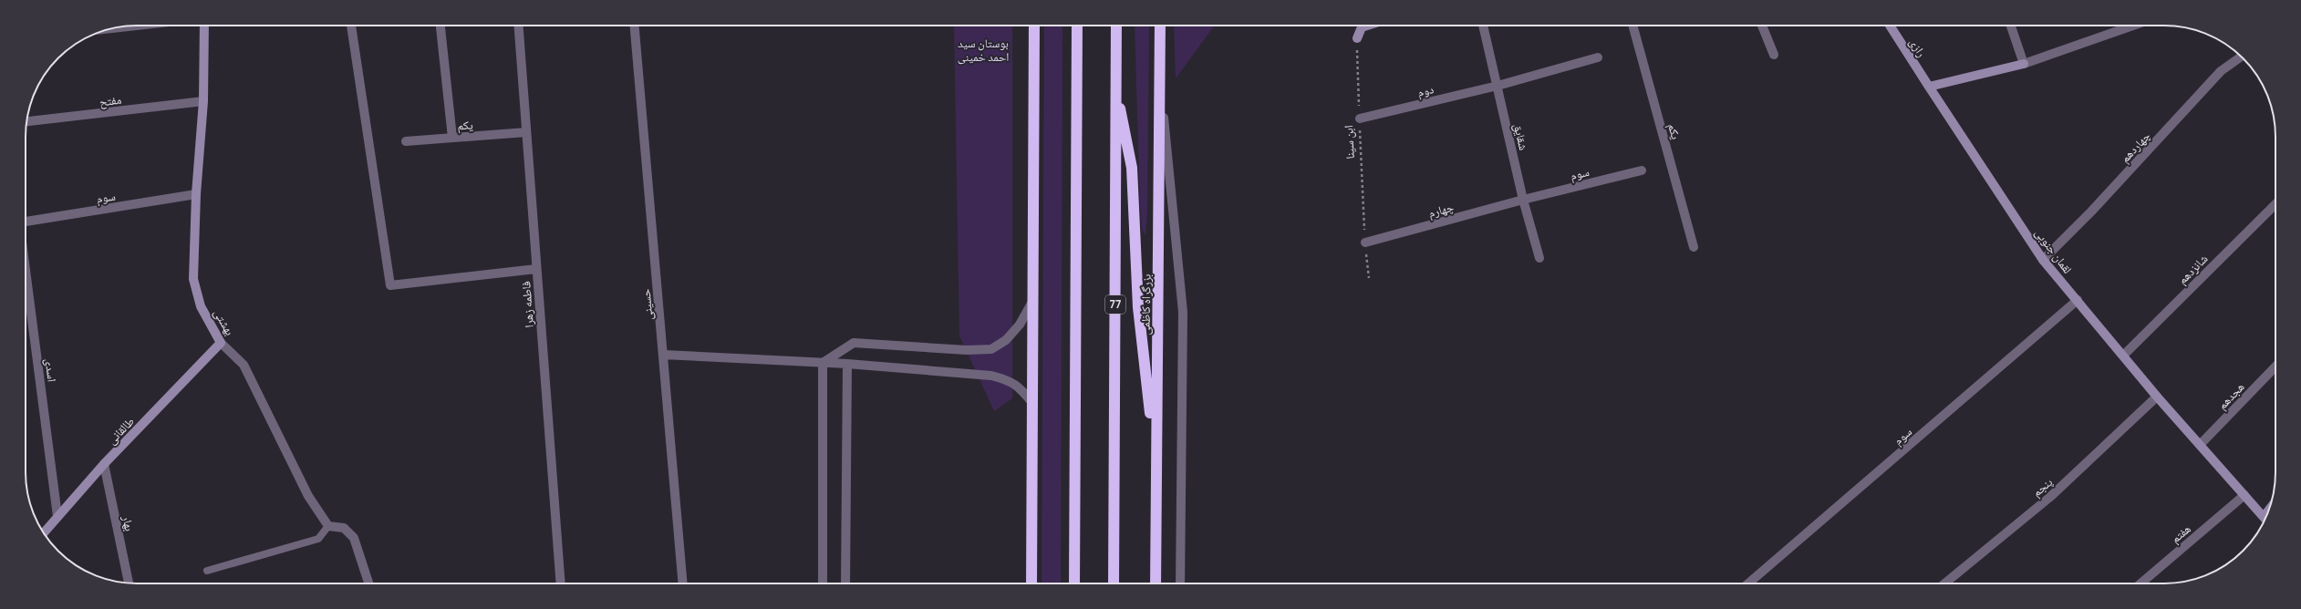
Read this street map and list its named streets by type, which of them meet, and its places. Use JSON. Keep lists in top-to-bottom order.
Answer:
{
  "streets": {
    "highway": ["77", "بزرگراه کاظمی"],
    "street": [
      "رازی",
      "دوم",
      "مفتح",
      "یکم",
      "شقایق",
      "چهاردهم",
      "سوم",
      "چهارم",
      "لقمان جنوبی",
      "شانزدهم",
      "فاطمه زهرا",
      "حسینی",
      "بهشتی",
      "اسدی",
      "هجدهم",
      "طالقانی",
      "پنجم",
      "بهار",
      "هفتم"
    ],
    "path": ["ابن سینا"]
  },
  "crossings": [
    ["رازی", "لقمان جنوبی"],
    ["دوم", "شقایق"],
    ["دوم", "ابن سینا"],
    ["مفتح", "بهشتی"],
    ["یکم", "فاطمه زهرا"],
    ["شقایق", "سوم"],
    ["شقایق", "چهارم"],
    ["ابن سینا", "چهارم"],
    ["چهاردهم", "لقمان جنوبی"],
    ["سوم", "چهارم"],
    ["سوم", "لقمان جنوبی"],
    ["سوم", "بهشتی"],
    ["لقمان جنوبی", "شانزدهم"],
    ["لقمان جنوبی", "هجدهم"],
    ["لقمان جنوبی", "پنجم"],
    ["لقمان جنوبی", "هفتم"],
    ["بهشتی", "طالقانی"],
    ["اسدی", "طالقانی"],
    ["طالقانی", "بهار"]
  ],
  "parks": ["بوستان سید احمد خمینی"]
}
